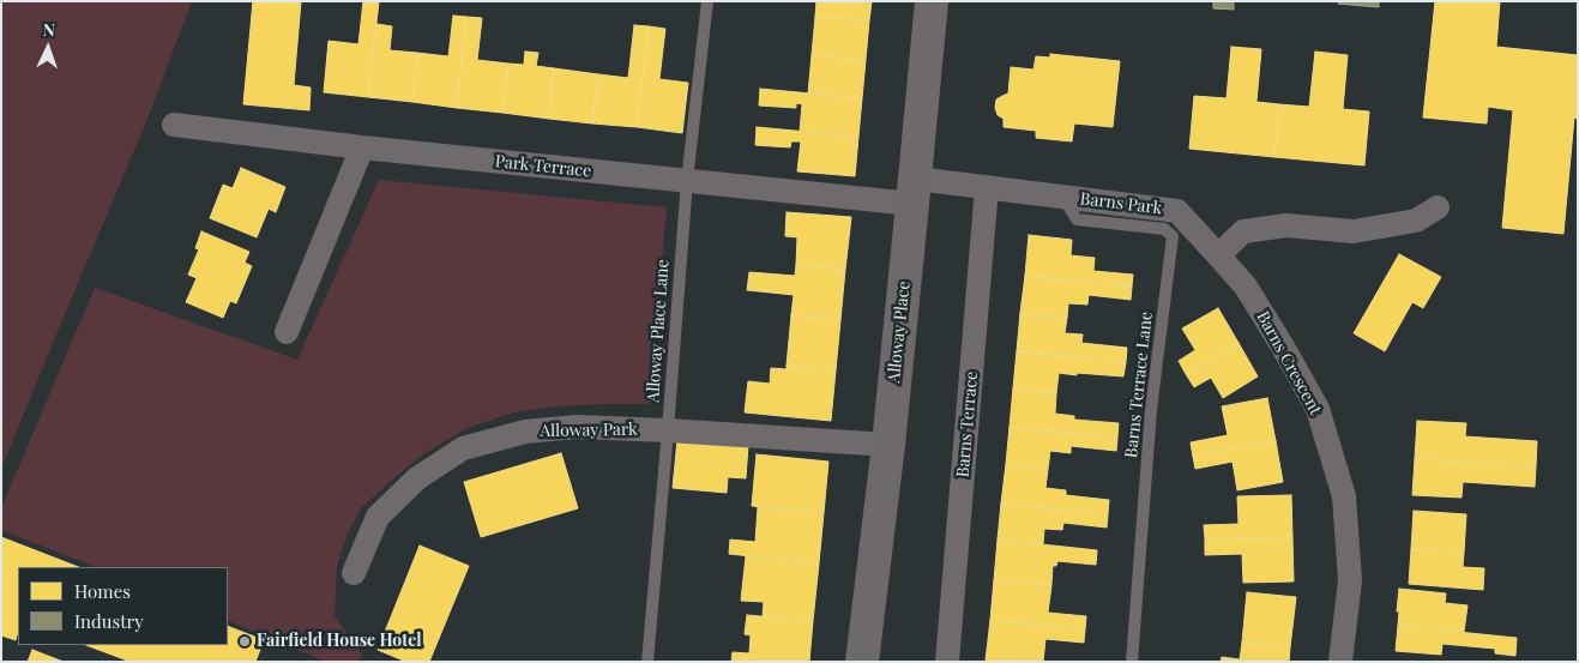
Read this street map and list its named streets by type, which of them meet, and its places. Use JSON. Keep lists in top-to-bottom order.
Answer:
{
  "streets": {
    "main road": ["Alloway Place"],
    "street": [
      "Park Terrace",
      "Barns Park",
      "Barns Crescent",
      "Barns Terrace",
      "Alloway Park"
    ],
    "lane": ["Alloway Place Lane", "Barns Terrace Lane"]
  },
  "crossings": [
    ["Park Terrace", "Barns Park"],
    ["Park Terrace", "Alloway Place Lane"],
    ["Park Terrace", "Alloway Place"],
    ["Barns Park", "Alloway Place"],
    ["Barns Park", "Barns Crescent"],
    ["Barns Park", "Barns Terrace Lane"],
    ["Barns Park", "Barns Terrace"],
    ["Alloway Place Lane", "Alloway Park"],
    ["Alloway Place", "Alloway Park"]
  ],
  "places": ["Fairfield House Hotel"],
  "legend": ["Homes", "Industry"],
  "north": "top"
}
